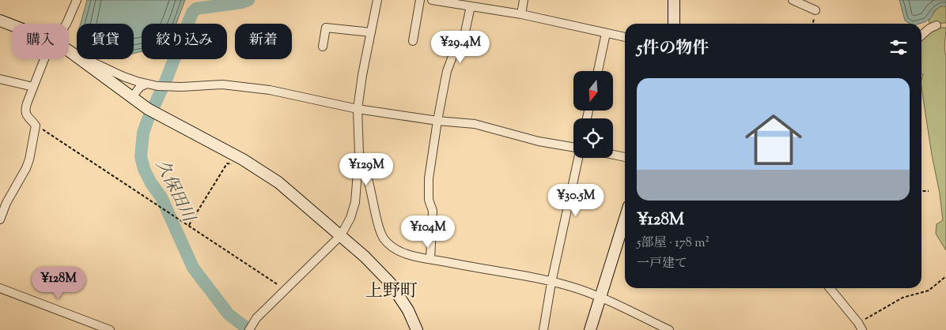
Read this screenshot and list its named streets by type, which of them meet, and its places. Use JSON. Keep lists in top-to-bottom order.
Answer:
{
  "districts": ["上野町"],
  "water": ["久保田川"],
  "north": "bottom",
  "page": {
    "chip": [
      "購入",
      "賃貸",
      "絞り込み",
      "新着"
    ],
    "heading": "5件の物件",
    "price": [
      "¥29.4M",
      "¥129M",
      "¥30.5M",
      "¥104M",
      "¥128M"
    ],
    "list": [
      {
        "name": "¥128M",
        "note": "5部屋 · 178 m² · 一戸建て"
      }
    ]
  }
}
